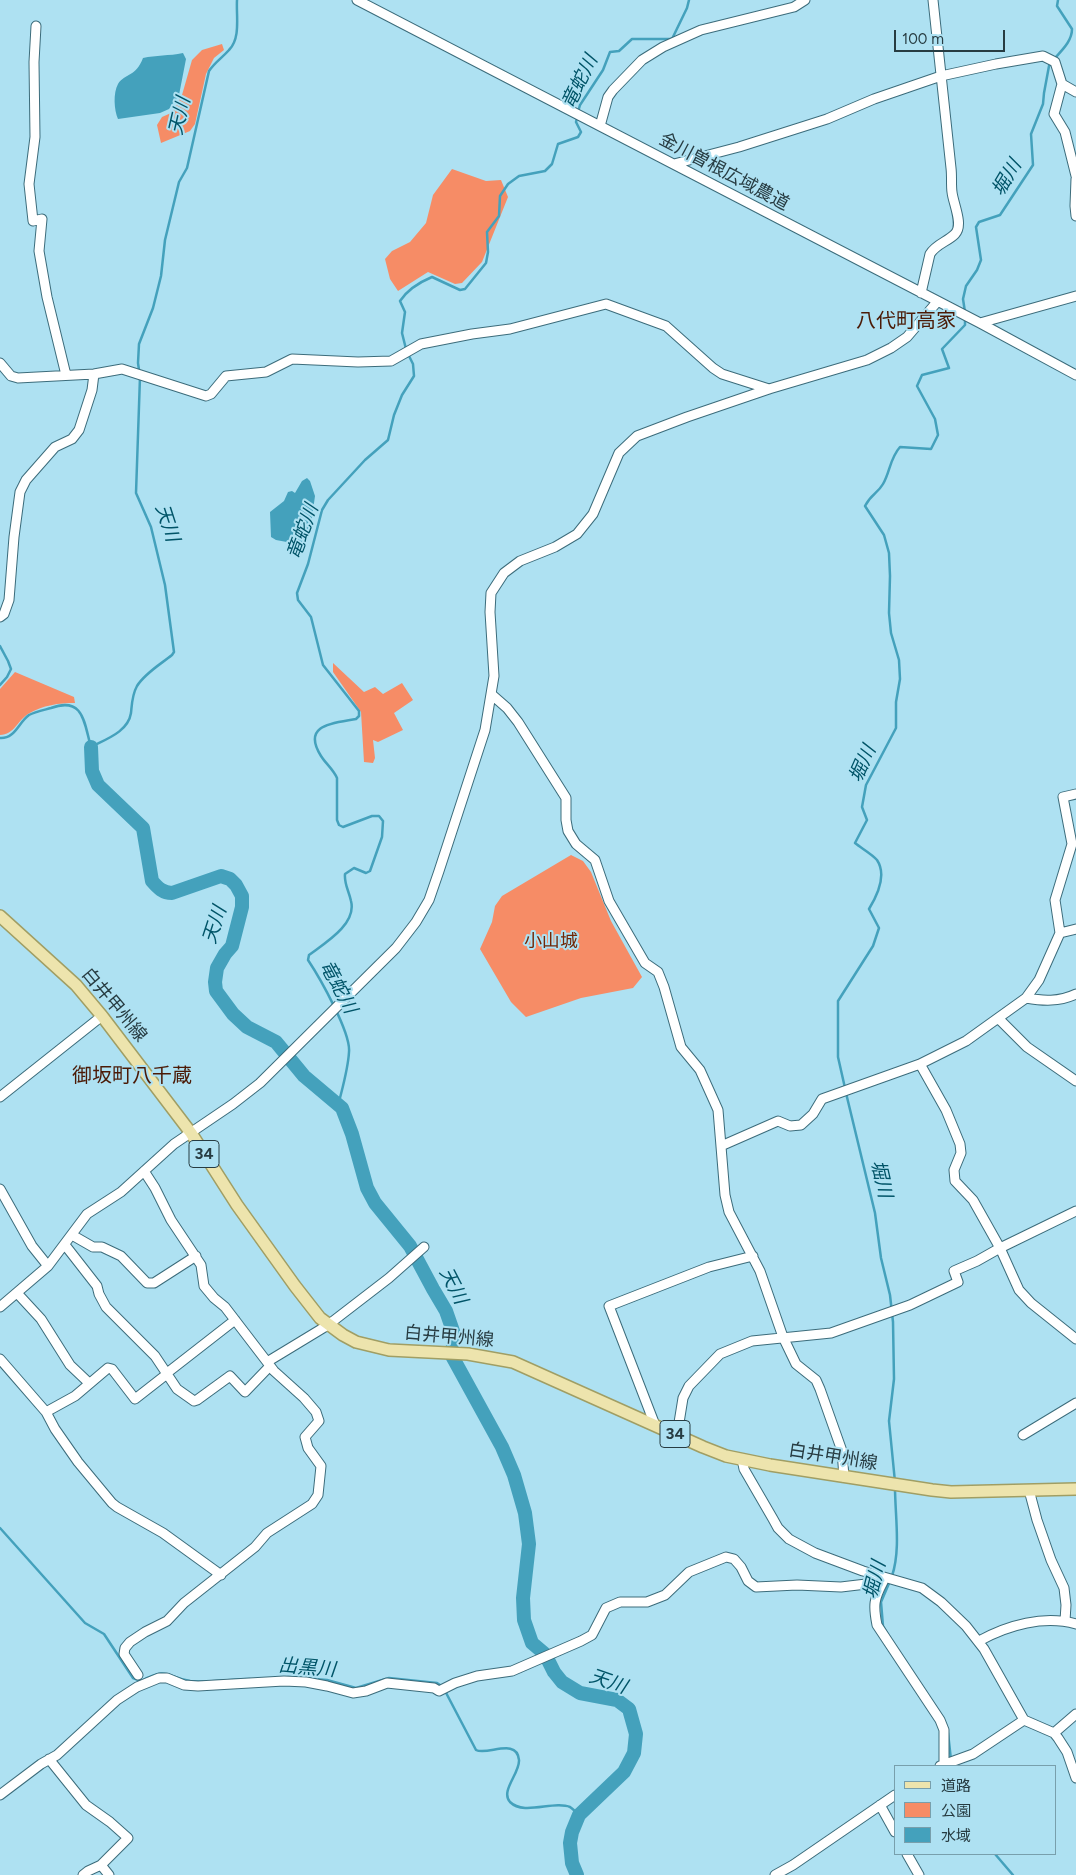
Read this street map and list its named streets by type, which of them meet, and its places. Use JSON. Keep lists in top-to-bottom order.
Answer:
{
  "streets": {
    "main road": ["白井甲州線", "34"],
    "street": ["金川曽根広域農道"]
  },
  "districts": ["八代町高家", "御坂町八千蔵"],
  "water": [
    "竜蛇川",
    "天川",
    "堀川",
    "出黒川"
  ],
  "parks": ["小山城"],
  "legend": ["道路", "公園", "水域"],
  "scale_bar": "100 m"
}
